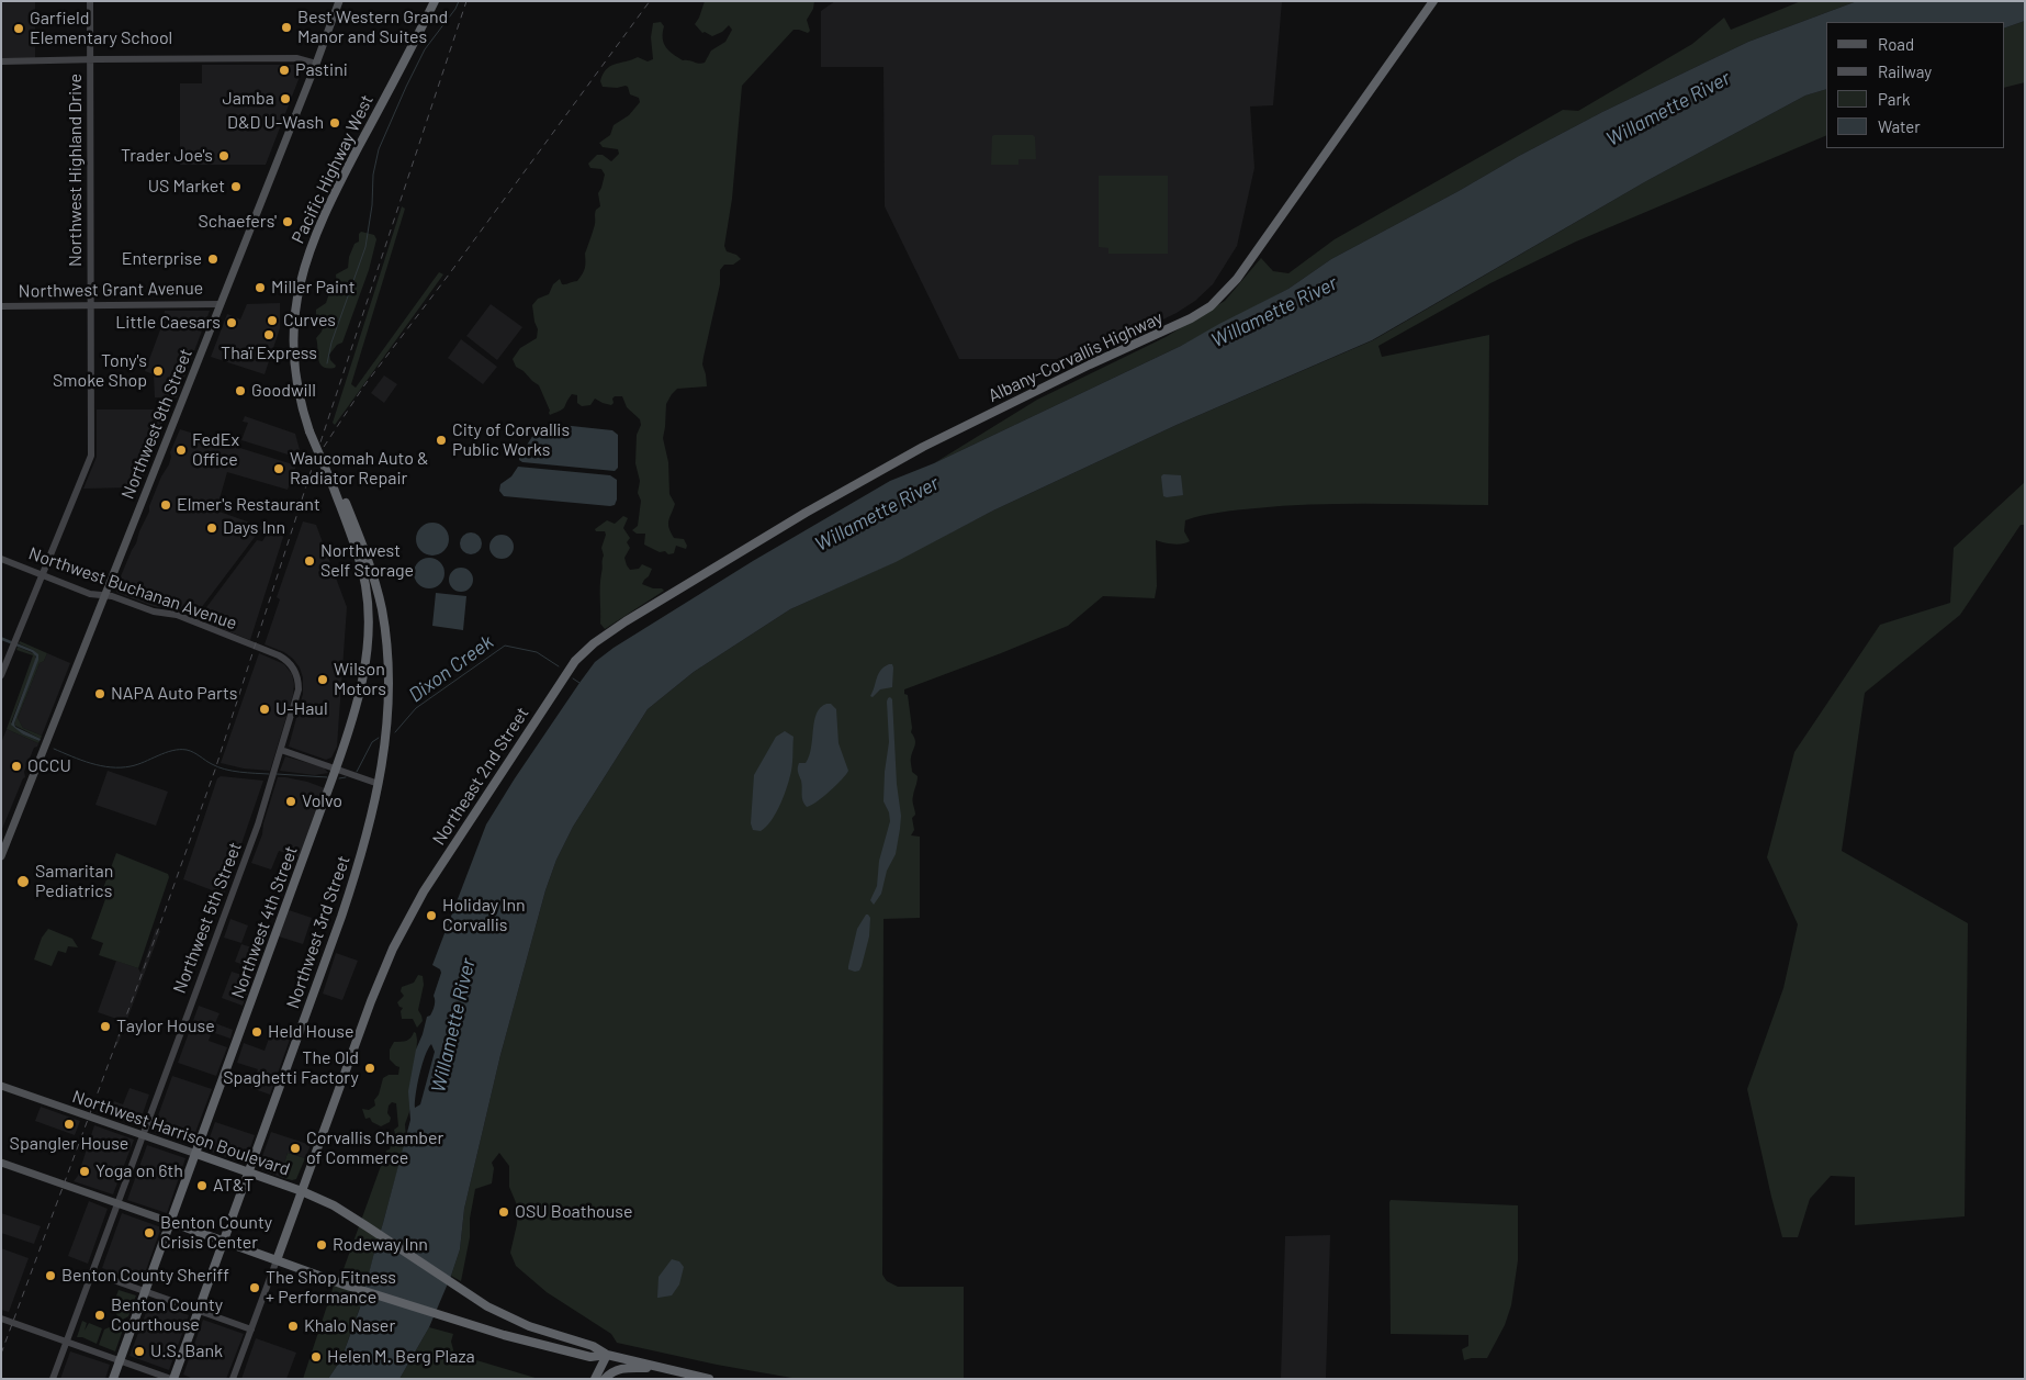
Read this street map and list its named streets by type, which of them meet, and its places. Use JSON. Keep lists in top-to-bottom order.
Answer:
{
  "streets": {
    "highway": [
      "Pacific Highway West",
      "Albany-Corvallis Highway",
      "Northeast 2nd Street",
      "Northwest 4th Street",
      "Northwest 3rd Street",
      "Northwest Harrison Boulevard"
    ],
    "main road": ["Northwest 9th Street"],
    "street": [
      "Northwest Highland Drive",
      "Northwest Grant Avenue",
      "Northwest Buchanan Avenue",
      "Northwest 5th Street"
    ]
  },
  "crossings": [
    ["Pacific Highway West", "Northwest 4th Street"],
    ["Pacific Highway West", "Northwest 3rd Street"],
    ["Northwest Highland Drive", "Northwest Grant Avenue"],
    ["Northwest Highland Drive", "Northwest Buchanan Avenue"],
    ["Northwest Grant Avenue", "Northwest 9th Street"],
    ["Albany-Corvallis Highway", "Northeast 2nd Street"],
    ["Northwest 9th Street", "Northwest Buchanan Avenue"],
    ["Northwest Buchanan Avenue", "Northwest 5th Street"],
    ["Northeast 2nd Street", "Northwest Harrison Boulevard"],
    ["Northwest 5th Street", "Northwest Harrison Boulevard"],
    ["Northwest 4th Street", "Northwest 3rd Street"],
    ["Northwest 4th Street", "Northwest Harrison Boulevard"],
    ["Northwest 3rd Street", "Northwest Harrison Boulevard"]
  ],
  "water": ["Willamette River", "Dixon Creek"],
  "places": [
    "Best Western Grand Manor and Suites",
    "Garfield Elementary School",
    "Pastini",
    "Jamba",
    "D&D U-Wash",
    "Trader Joe's",
    "US Market",
    "Schaefers'",
    "Enterprise",
    "Miller Paint",
    "Curves",
    "Little Caesars",
    "Thaï Express",
    "Tony's Smoke Shop",
    "Goodwill",
    "City of Corvallis Public Works",
    "FedEx Office",
    "Waucomah Auto & Radiator Repair",
    "Elmer's Restaurant",
    "Days Inn",
    "Northwest Self Storage",
    "Wilson Motors",
    "NAPA Auto Parts",
    "U-Haul",
    "OCCU",
    "Volvo",
    "Samaritan Pediatrics",
    "Holiday Inn Corvallis",
    "Taylor House",
    "Held House",
    "The Old Spaghetti Factory",
    "Spangler House",
    "Corvallis Chamber of Commerce",
    "Yoga on 6th",
    "AT&T",
    "OSU Boathouse",
    "Benton County Crisis Center",
    "Rodeway Inn",
    "Benton County Sheriff",
    "The Shop Fitness + Performance",
    "Benton County Courthouse",
    "Khalo Naser",
    "U.S. Bank",
    "Helen M. Berg Plaza"
  ],
  "legend": [
    "Road",
    "Railway",
    "Park",
    "Water"
  ]
}
